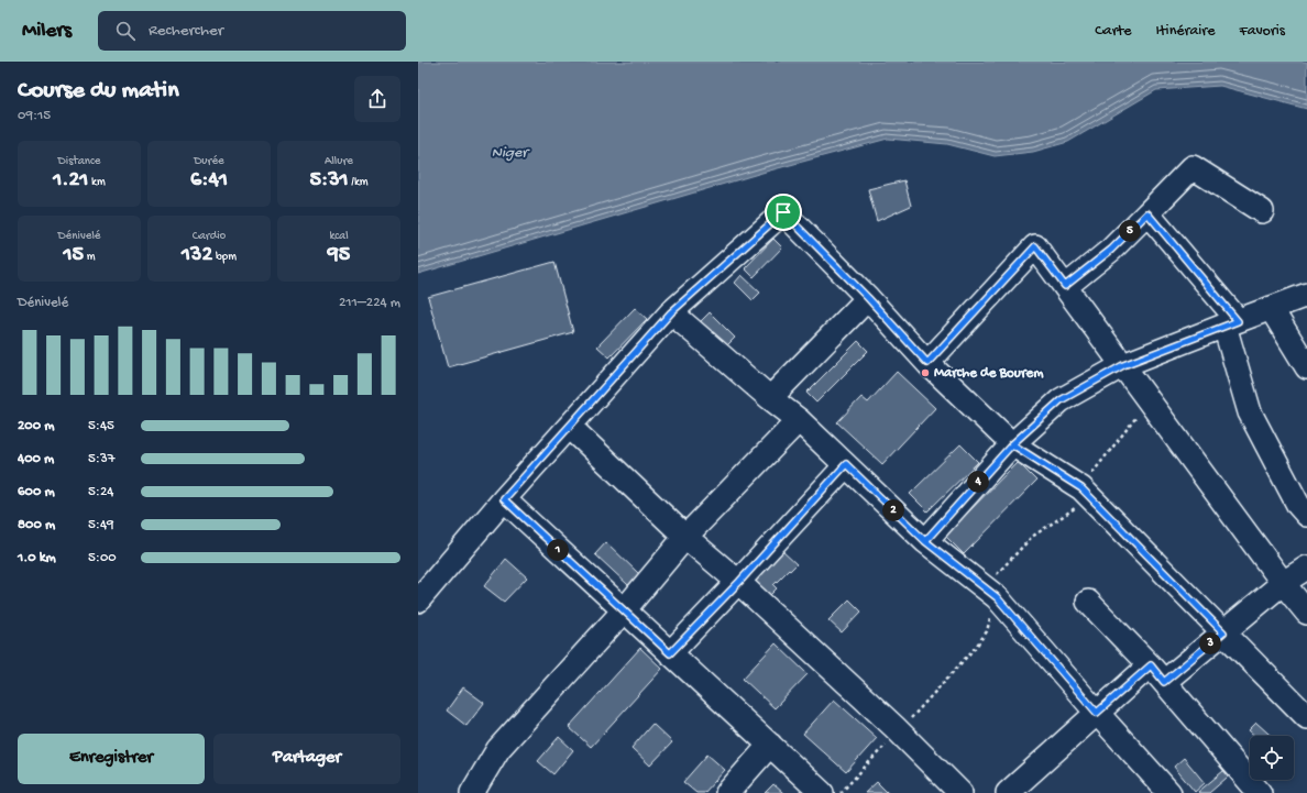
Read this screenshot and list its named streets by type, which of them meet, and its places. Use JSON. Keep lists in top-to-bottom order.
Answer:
{
  "water": ["Niger"],
  "places": ["Marche de Bourem"],
  "page": {
    "header": "Milers",
    "search": "Rechercher",
    "nav": ["Carte", "Itinéraire", "Favoris"],
    "heading": ["Course du matin", "09:15"],
    "stats": [
      ["Distance", "1.21 km"],
      ["Durée", "6:41"],
      ["Allure", "5:31 /km"],
      ["Dénivelé", "15 m"],
      ["Cardio", "132 bpm"],
      ["kcal", "95"]
    ],
    "pins": [
      "5",
      "4",
      "2",
      "1",
      "3"
    ],
    "chart": ["Dénivelé", "211–224 m"],
    "list": [
      {
        "name": "200 m",
        "note": "5:45"
      },
      {
        "name": "400 m",
        "note": "5:37"
      },
      {
        "name": "600 m",
        "note": "5:24"
      },
      {
        "name": "800 m",
        "note": "5:49"
      },
      {
        "name": "1.0 km",
        "note": "5:00"
      }
    ],
    "buttons": ["Enregistrer", "Partager"]
  }
}
